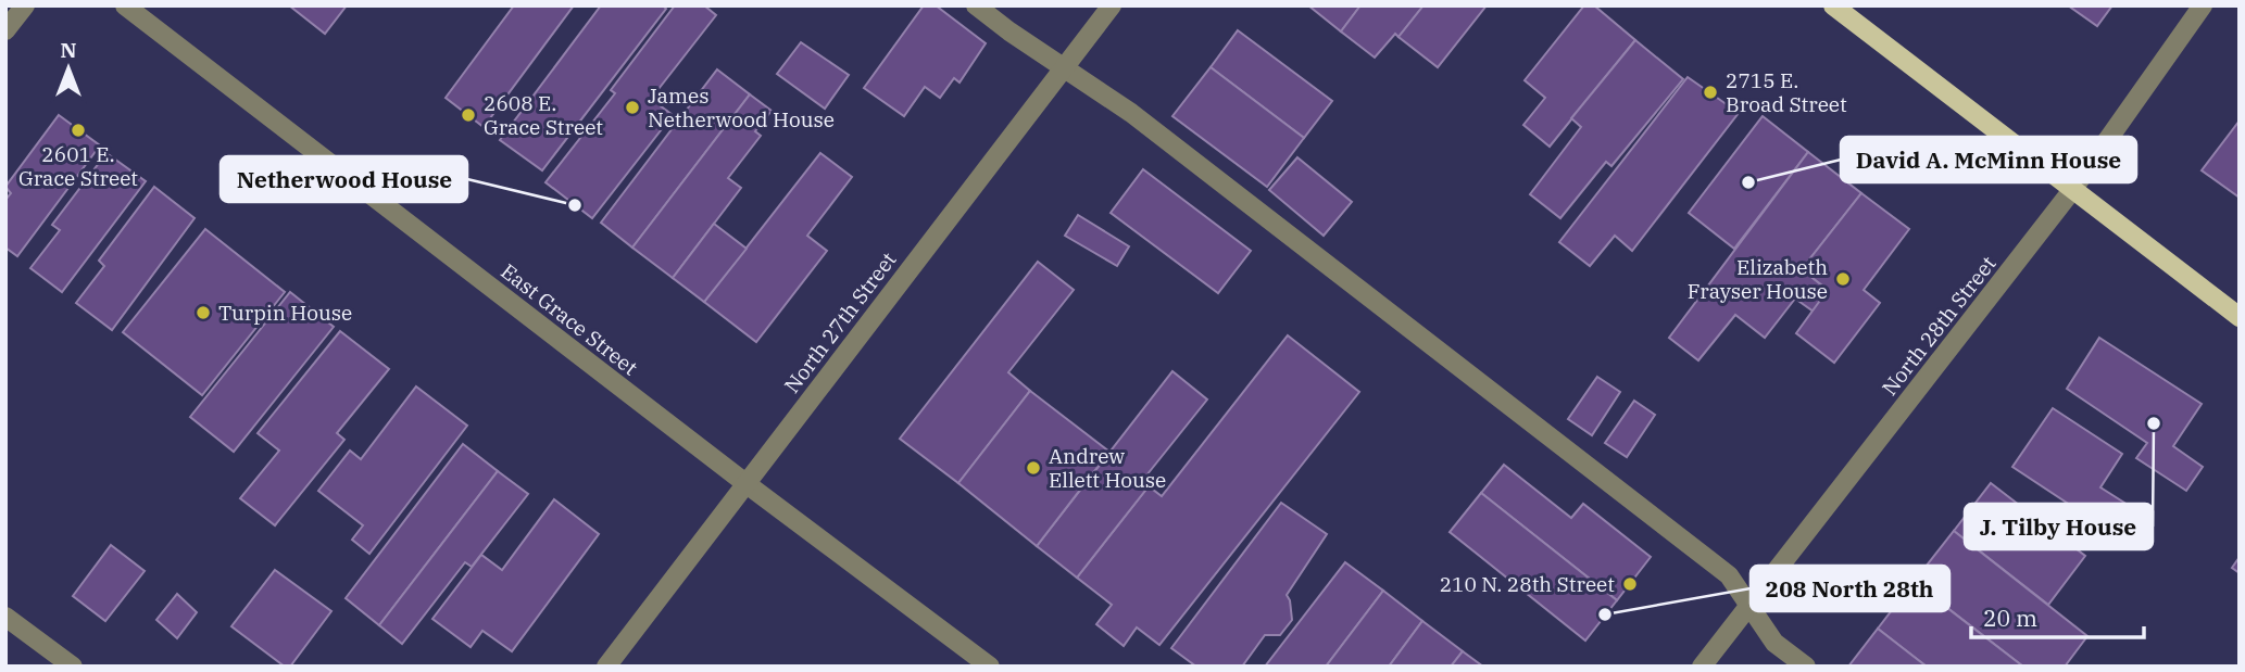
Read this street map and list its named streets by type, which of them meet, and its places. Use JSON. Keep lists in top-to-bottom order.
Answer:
{
  "streets": {
    "street": ["East Grace Street", "North 27th Street", "North 28th Street"]
  },
  "crossings": [
    ["East Grace Street", "North 27th Street"]
  ],
  "places": [
    "2715 E. Broad Street",
    "James Netherwood House",
    "2608 E. Grace Street",
    "2601 E. Grace Street",
    "David A. McMinn House",
    "Netherwood House",
    "Elizabeth Frayser House",
    "Turpin House",
    "J. Tilby House",
    "Andrew Ellett House",
    "210 N. 28th Street",
    "208 North 28th"
  ],
  "scale_bar": "20 m",
  "north": "top"
}
